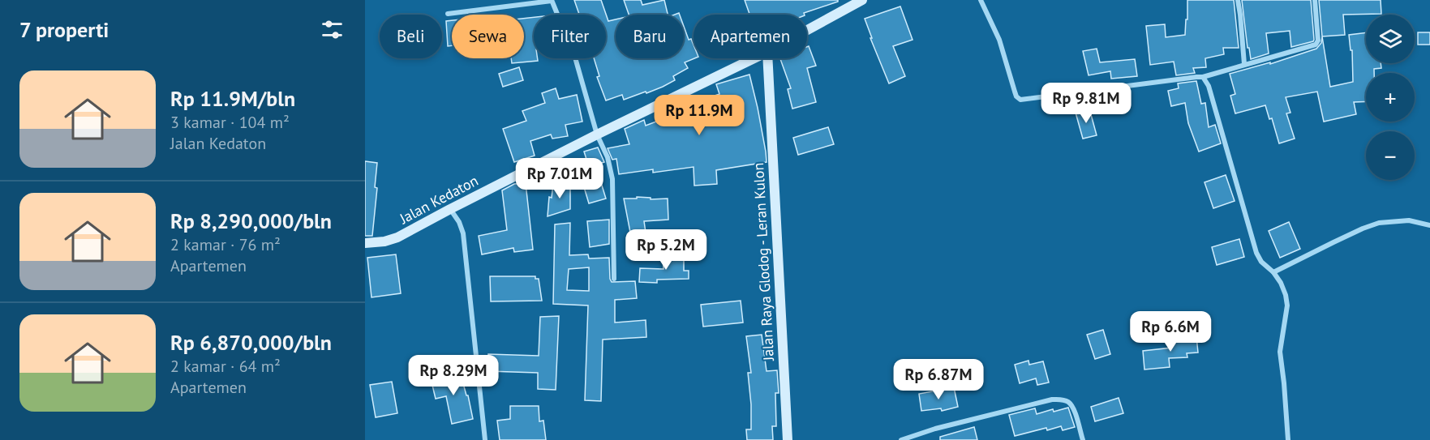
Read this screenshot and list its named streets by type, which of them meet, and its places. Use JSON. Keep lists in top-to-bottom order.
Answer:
{
  "streets": {
    "street": ["Jalan Kedaton", "Jalan Raya Glodog - Leran Kulon"]
  },
  "page": {
    "heading": "7 properti",
    "map_buttons": ["+", "−"],
    "chip": [
      "Beli",
      "Sewa",
      "Filter",
      "Baru",
      "Apartemen"
    ],
    "list": [
      {
        "name": "Rp 11.9M/bln",
        "note": "3 kamar · 104 m² · Jalan Kedaton"
      },
      {
        "name": "Rp 8,290,000/bln",
        "note": "2 kamar · 76 m² · Apartemen"
      },
      {
        "name": "Rp 6,870,000/bln",
        "note": "2 kamar · 64 m² · Apartemen"
      }
    ],
    "price": [
      "Rp 9.81M",
      "Rp 11.9M",
      "Rp 7.01M",
      "Rp 5.2M",
      "Rp 6.6M",
      "Rp 8.29M",
      "Rp 6.87M"
    ]
  }
}
